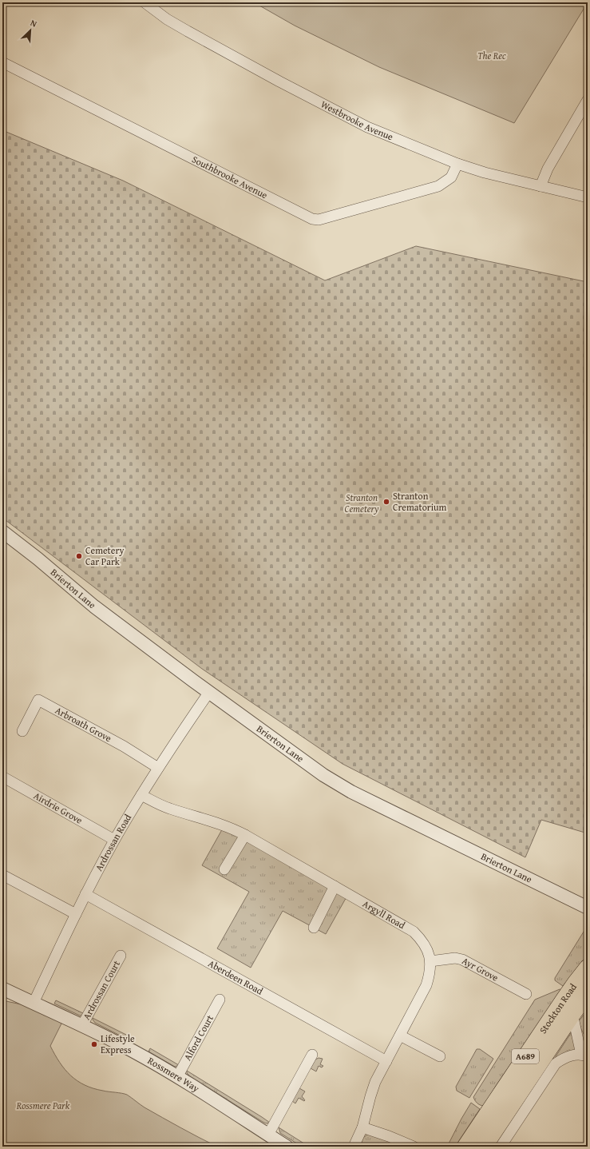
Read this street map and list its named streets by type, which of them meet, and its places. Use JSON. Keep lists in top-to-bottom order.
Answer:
{
  "streets": {
    "highway": ["Stockton Road", "A689"],
    "street": [
      "Westbrooke Avenue",
      "Southbrooke Avenue",
      "Brierton Lane",
      "Arbroath Grove",
      "Airdrie Grove",
      "Ardrossan Road",
      "Argyll Road",
      "Ayr Grove",
      "Aberdeen Road",
      "Ardrossan Court",
      "Alford Court",
      "Rossmere Way"
    ]
  },
  "crossings": [
    ["Westbrooke Avenue", "Southbrooke Avenue"],
    ["Brierton Lane", "Ardrossan Road"],
    ["Arbroath Grove", "Ardrossan Road"],
    ["Airdrie Grove", "Ardrossan Road"],
    ["Ardrossan Road", "Argyll Road"],
    ["Ardrossan Road", "Aberdeen Road"],
    ["Ardrossan Road", "Rossmere Way"],
    ["Argyll Road", "Ayr Grove"],
    ["Argyll Road", "Aberdeen Road"],
    ["Ardrossan Court", "Rossmere Way"],
    ["Alford Court", "Rossmere Way"]
  ],
  "parks": ["The Rec", "Stranton Cemetery", "Rossmere Park"],
  "places": ["Stranton Crematorium", "Cemetery Car Park", "Lifestyle Express"],
  "north": "top right"
}
